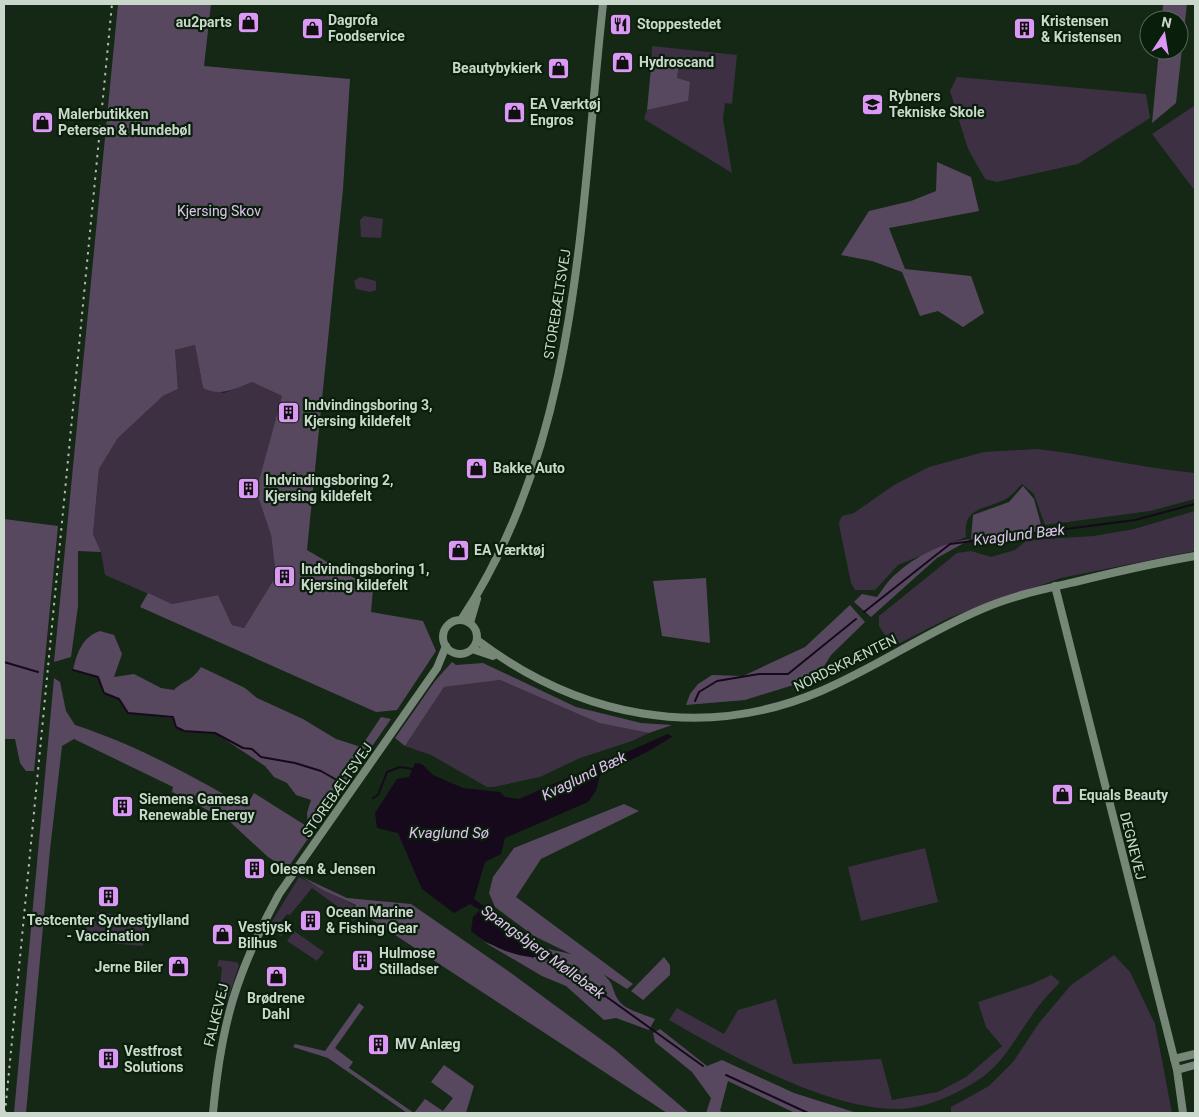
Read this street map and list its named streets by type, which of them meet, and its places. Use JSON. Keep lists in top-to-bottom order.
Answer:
{
  "streets": {
    "street": [
      "STOREBÆLTSVEJ",
      "NORDSKRÆNTEN",
      "DEGNEVEJ",
      "FALKEVEJ"
    ]
  },
  "crossings": [
    ["STOREBÆLTSVEJ", "NORDSKRÆNTEN"],
    ["STOREBÆLTSVEJ", "FALKEVEJ"],
    ["NORDSKRÆNTEN", "DEGNEVEJ"]
  ],
  "water": ["Kvaglund Bæk", "Kvaglund Sø", "Spangsbjerg Møllebæk"],
  "parks": ["Kjersing Skov"],
  "places": {
    "shop": [
      "au2parts",
      "Dagrofa Foodservice",
      "Hydroscand",
      "Beautybykierk",
      "EA Værktøj Engros",
      "Malerbutikken Petersen & Hundebøl",
      "Bakke Auto",
      "EA Værktøj",
      "Equals Beauty",
      "Vestjysk Bilhus",
      "Jerne Biler",
      "Brødrene Dahl"
    ],
    "restaurant": ["Stoppestedet"],
    "building": [
      "Kristensen & Kristensen",
      "Indvindingsboring 3, Kjersing kildefelt",
      "Indvindingsboring 2, Kjersing kildefelt",
      "Indvindingsboring 1, Kjersing kildefelt",
      "Siemens Gamesa Renewable Energy",
      "Olesen & Jensen",
      "Testcenter Sydvestjylland - Vaccination",
      "Ocean Marine & Fishing Gear",
      "Hulmose Stilladser",
      "MV Anlæg",
      "Vestfrost Solutions"
    ],
    "school or university": ["Rybners Tekniske Skole"]
  },
  "north": "top"
}
